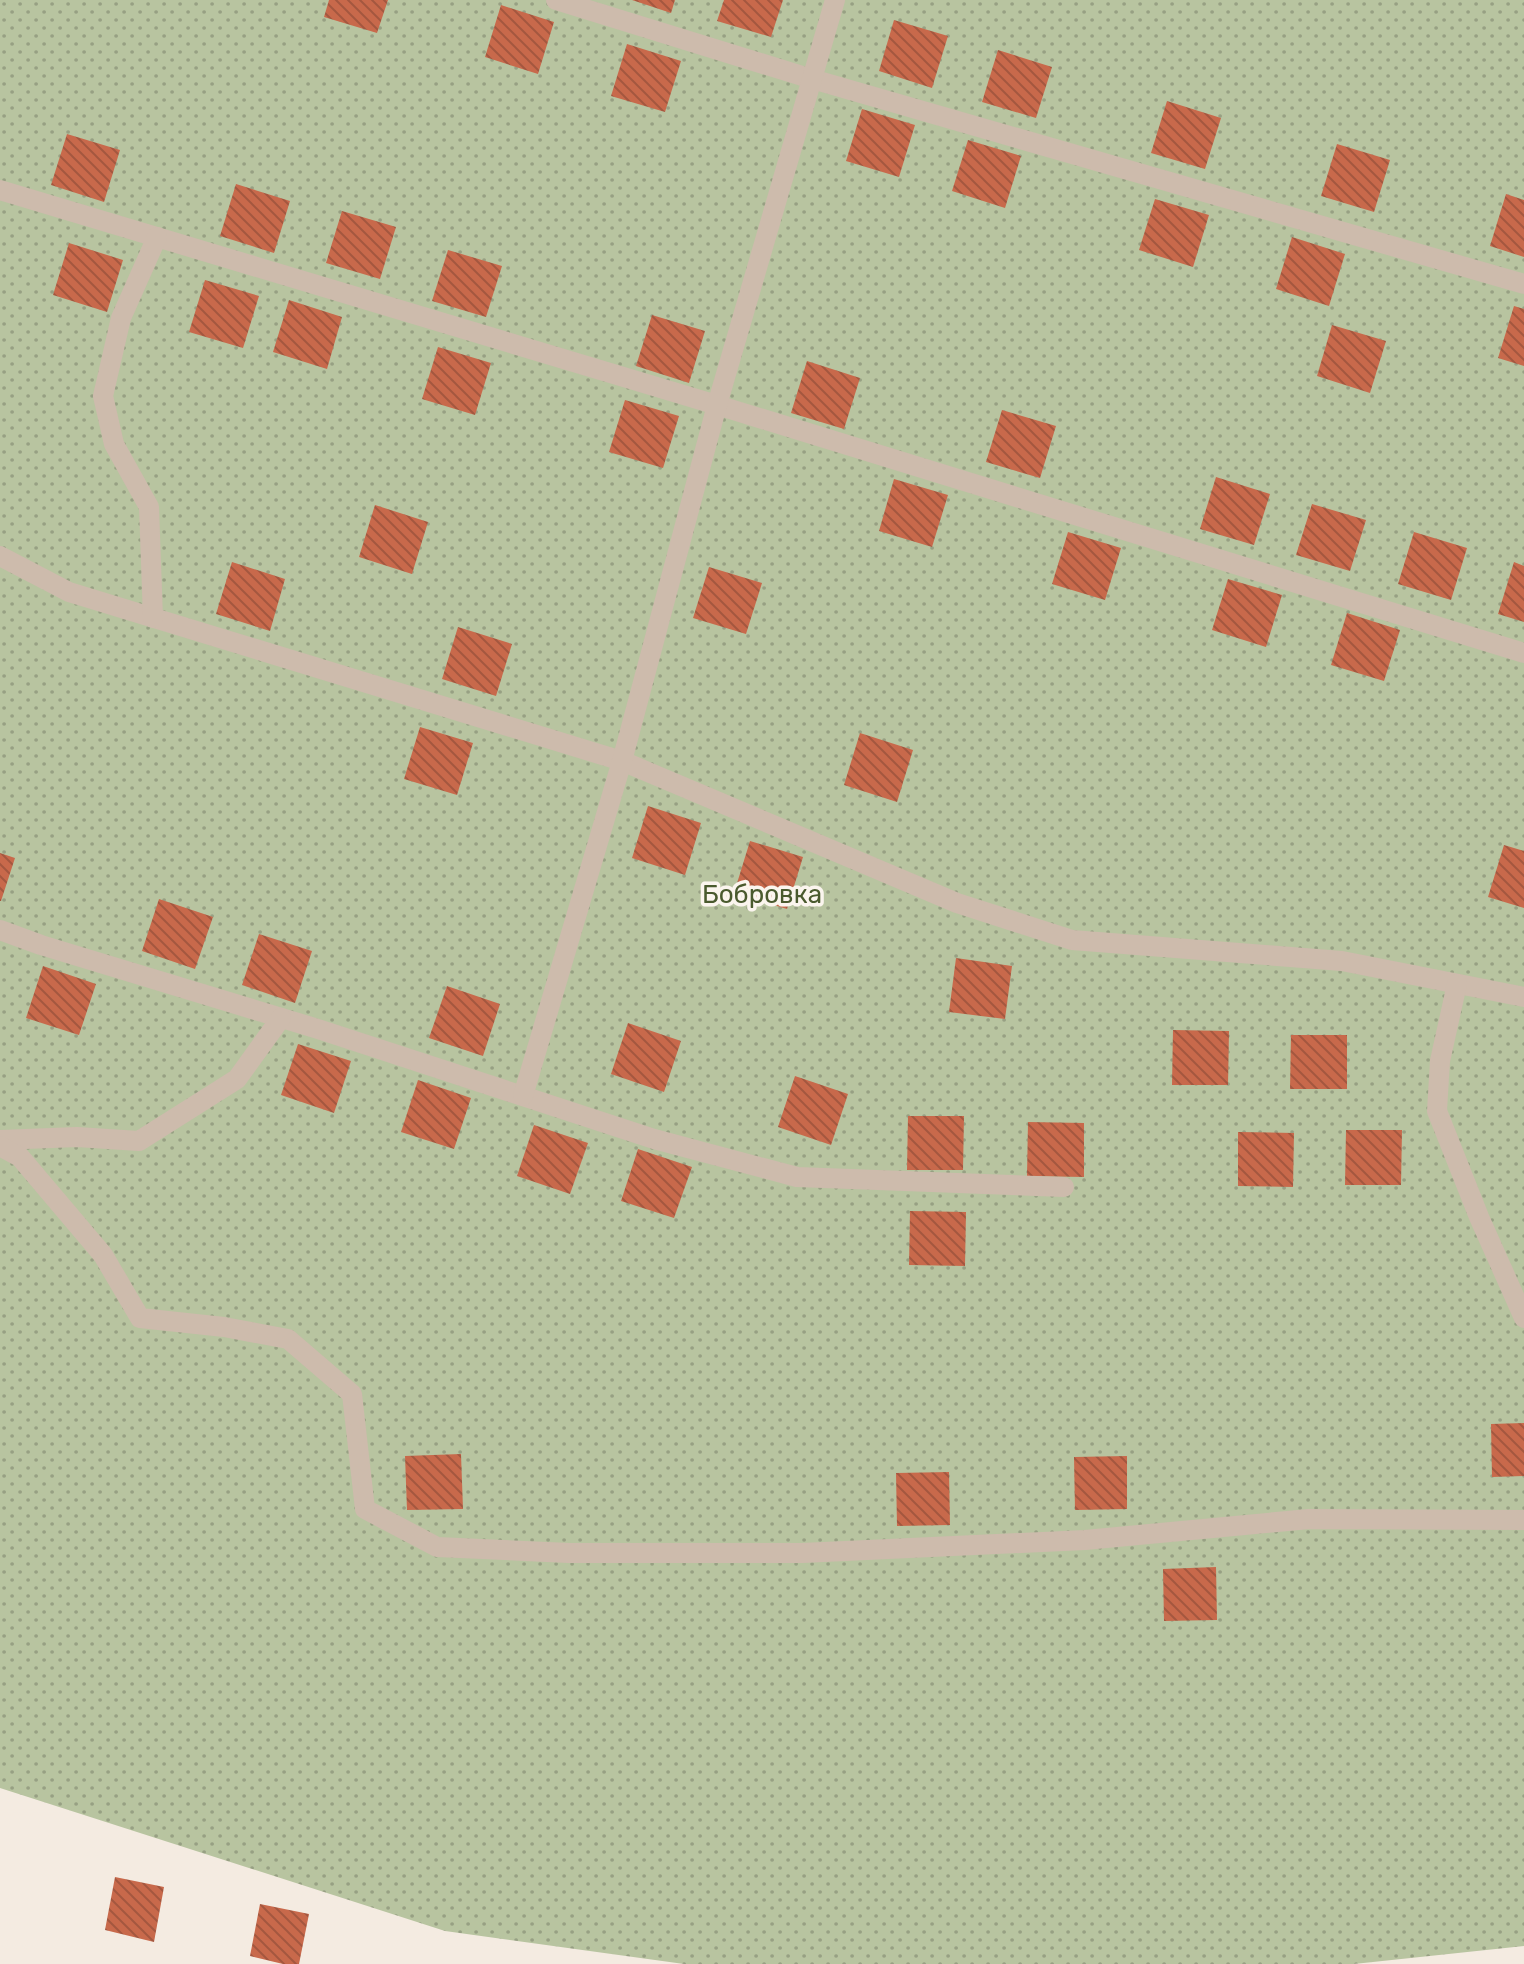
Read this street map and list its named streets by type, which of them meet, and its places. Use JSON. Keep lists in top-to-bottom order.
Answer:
{
  "parks": ["Бобровка"]
}
